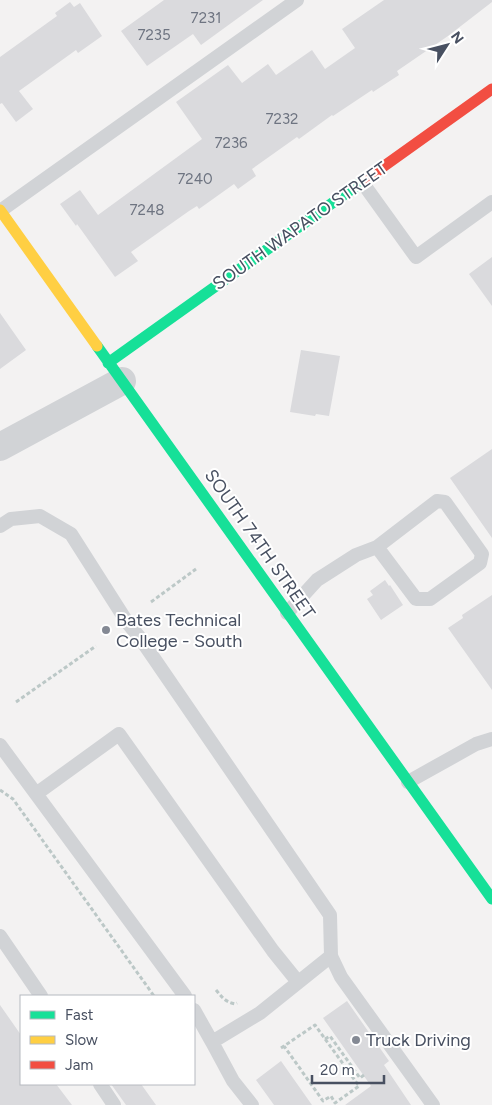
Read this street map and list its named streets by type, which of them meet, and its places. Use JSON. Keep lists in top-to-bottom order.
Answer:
{
  "streets": {
    "main road": ["SOUTH WAPATO STREET", "SOUTH 74TH STREET"]
  },
  "crossings": [
    ["SOUTH WAPATO STREET", "SOUTH 74TH STREET"]
  ],
  "places": ["Bates Technical College - South", "Truck Driving"],
  "house_numbers": [
    "7231",
    "7235",
    "7232",
    "7236",
    "7240",
    "7248"
  ],
  "legend": ["Fast", "Slow", "Jam"],
  "scale_bar": "20 m",
  "north": "top right"
}
